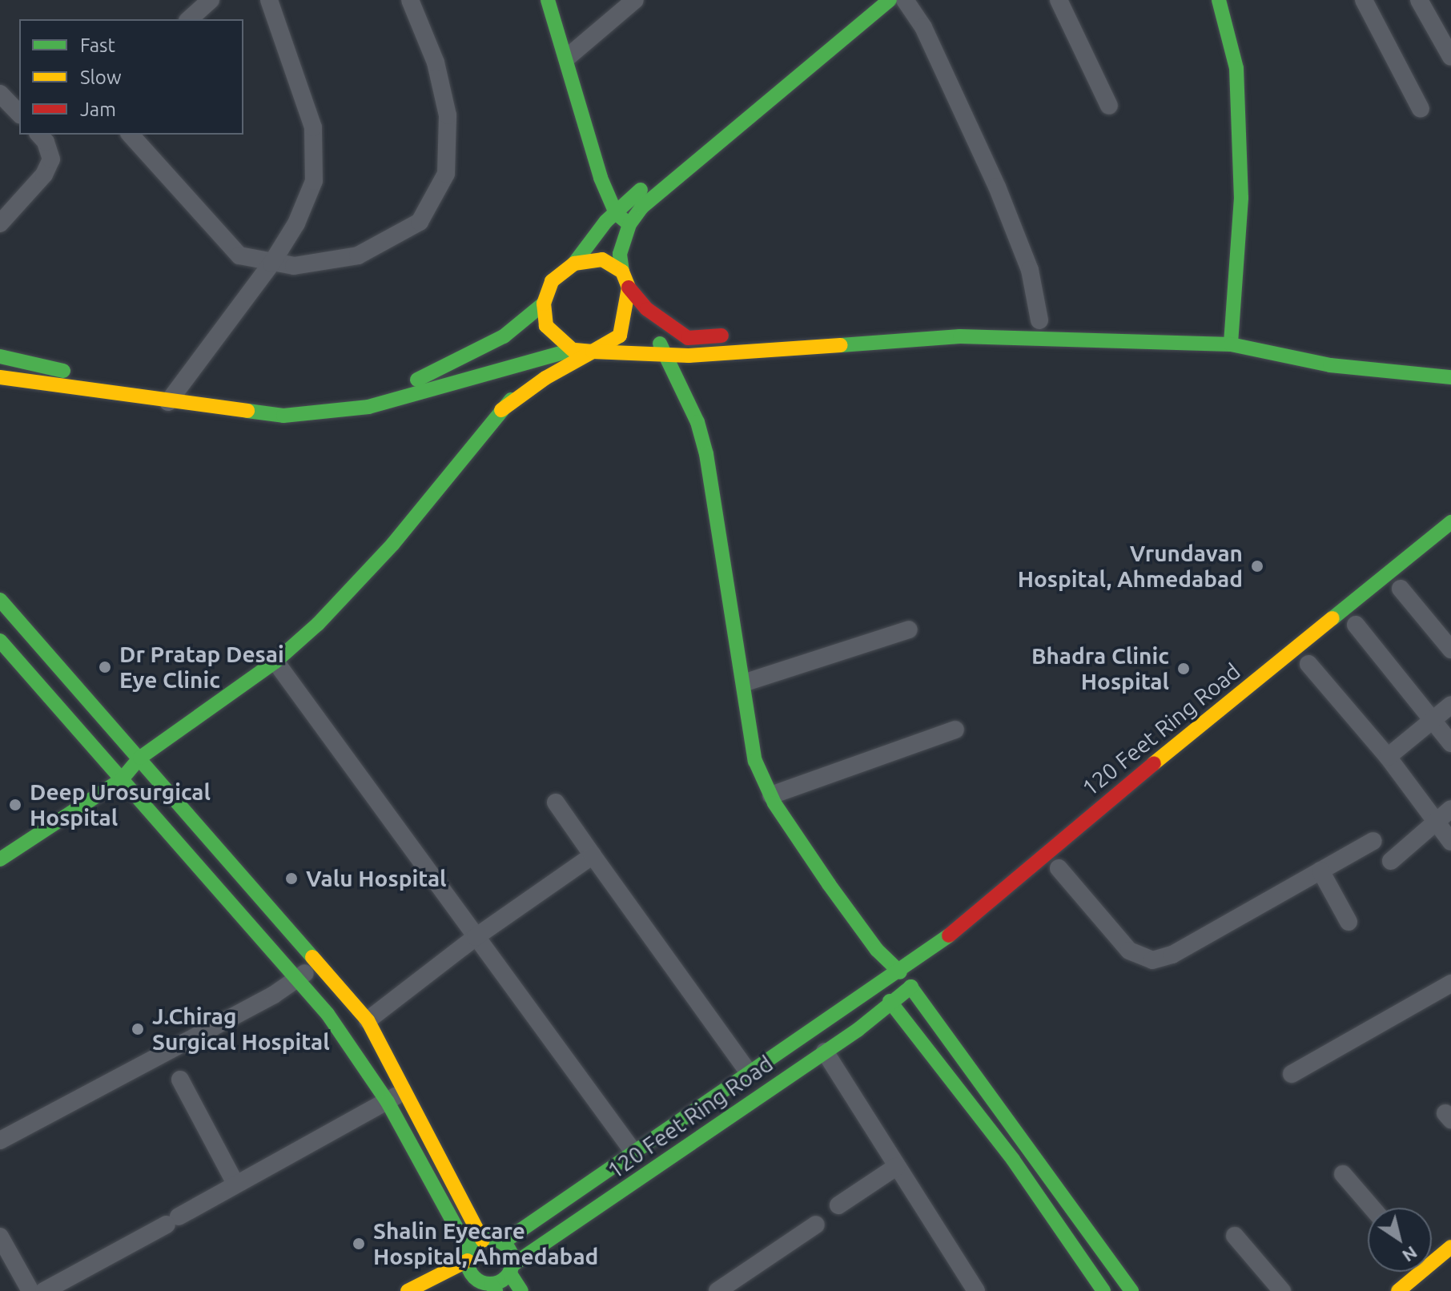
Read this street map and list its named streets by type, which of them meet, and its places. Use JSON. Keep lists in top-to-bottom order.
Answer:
{
  "streets": {
    "street": ["120 Feet Ring Road"]
  },
  "places": [
    "Vrundavan Hospital, Ahmedabad",
    "Dr Pratap Desai Eye Clinic",
    "Bhadra Clinic Hospital",
    "Deep Urosurgical Hospital",
    "Valu Hospital",
    "J.Chirag Surgical Hospital",
    "Shalin Eyecare Hospital, Ahmedabad"
  ],
  "legend": ["Fast", "Slow", "Jam"],
  "north": "bottom right"
}
